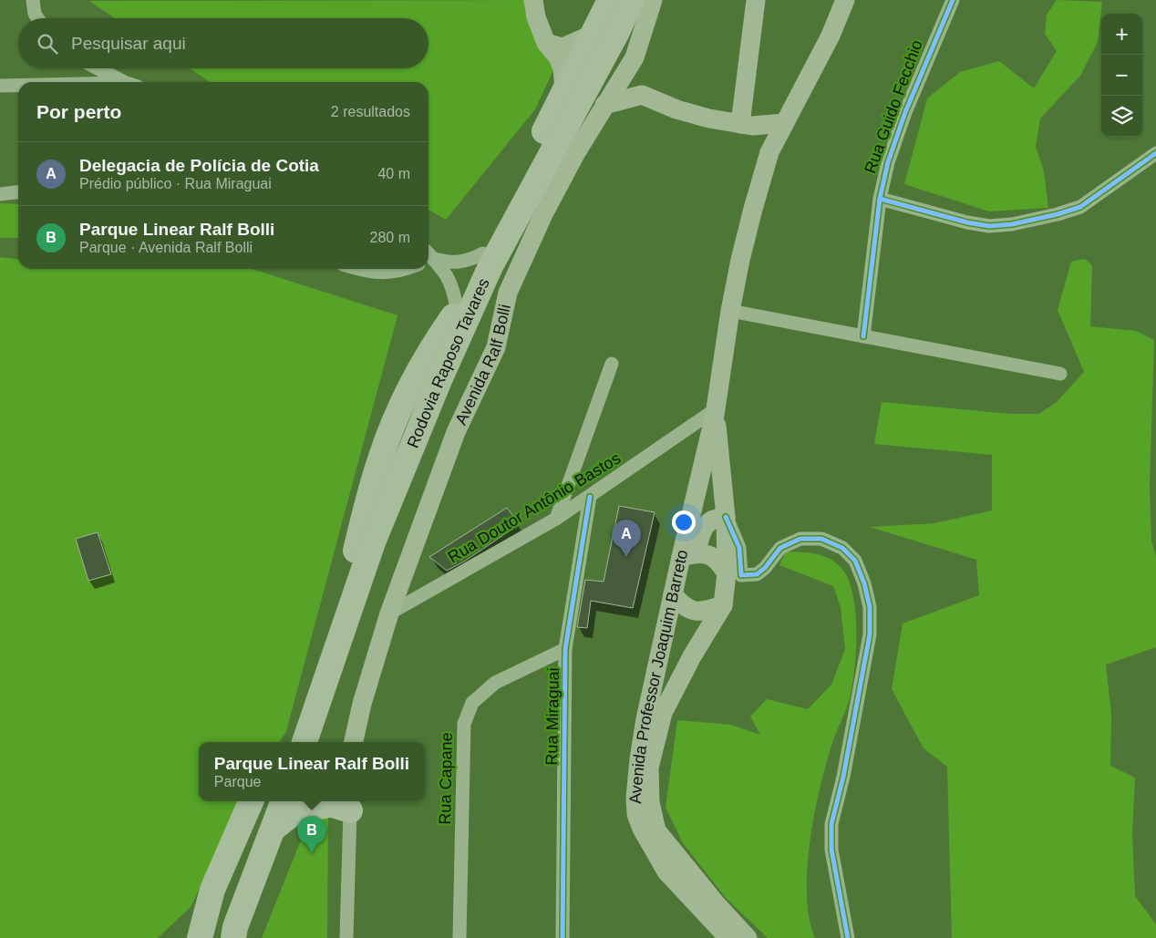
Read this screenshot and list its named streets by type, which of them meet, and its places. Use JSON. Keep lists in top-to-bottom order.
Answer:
{
  "streets": {
    "highway": ["Rodovia Raposo Tavares"],
    "main road": ["Avenida Ralf Bolli", "Avenida Professor Joaquim Barreto"],
    "street": [
      "Rua Guido Fecchio",
      "Rua Doutor Antônio Bastos",
      "Rua Miraguai",
      "Rua Capane"
    ]
  },
  "crossings": [
    ["Avenida Ralf Bolli", "Rua Doutor Antônio Bastos"],
    ["Rua Doutor Antônio Bastos", "Avenida Professor Joaquim Barreto"],
    ["Rua Doutor Antônio Bastos", "Rua Miraguai"],
    ["Rua Miraguai", "Rua Capane"]
  ],
  "page": {
    "map_buttons": ["+", "−"],
    "search": "Pesquisar aqui",
    "heading": ["Por perto", "2 resultados"],
    "list": [
      {
        "mark": "A",
        "name": "Delegacia de Polícia de Cotia",
        "note": "Prédio público · Rua Miraguai",
        "value": "40 m"
      },
      {
        "mark": "B",
        "name": "Parque Linear Ralf Bolli",
        "note": "Parque · Avenida Ralf Bolli",
        "value": "280 m"
      }
    ],
    "pins": ["A", "B"],
    "popup": ["Parque Linear Ralf Bolli", "Parque"]
  }
}
